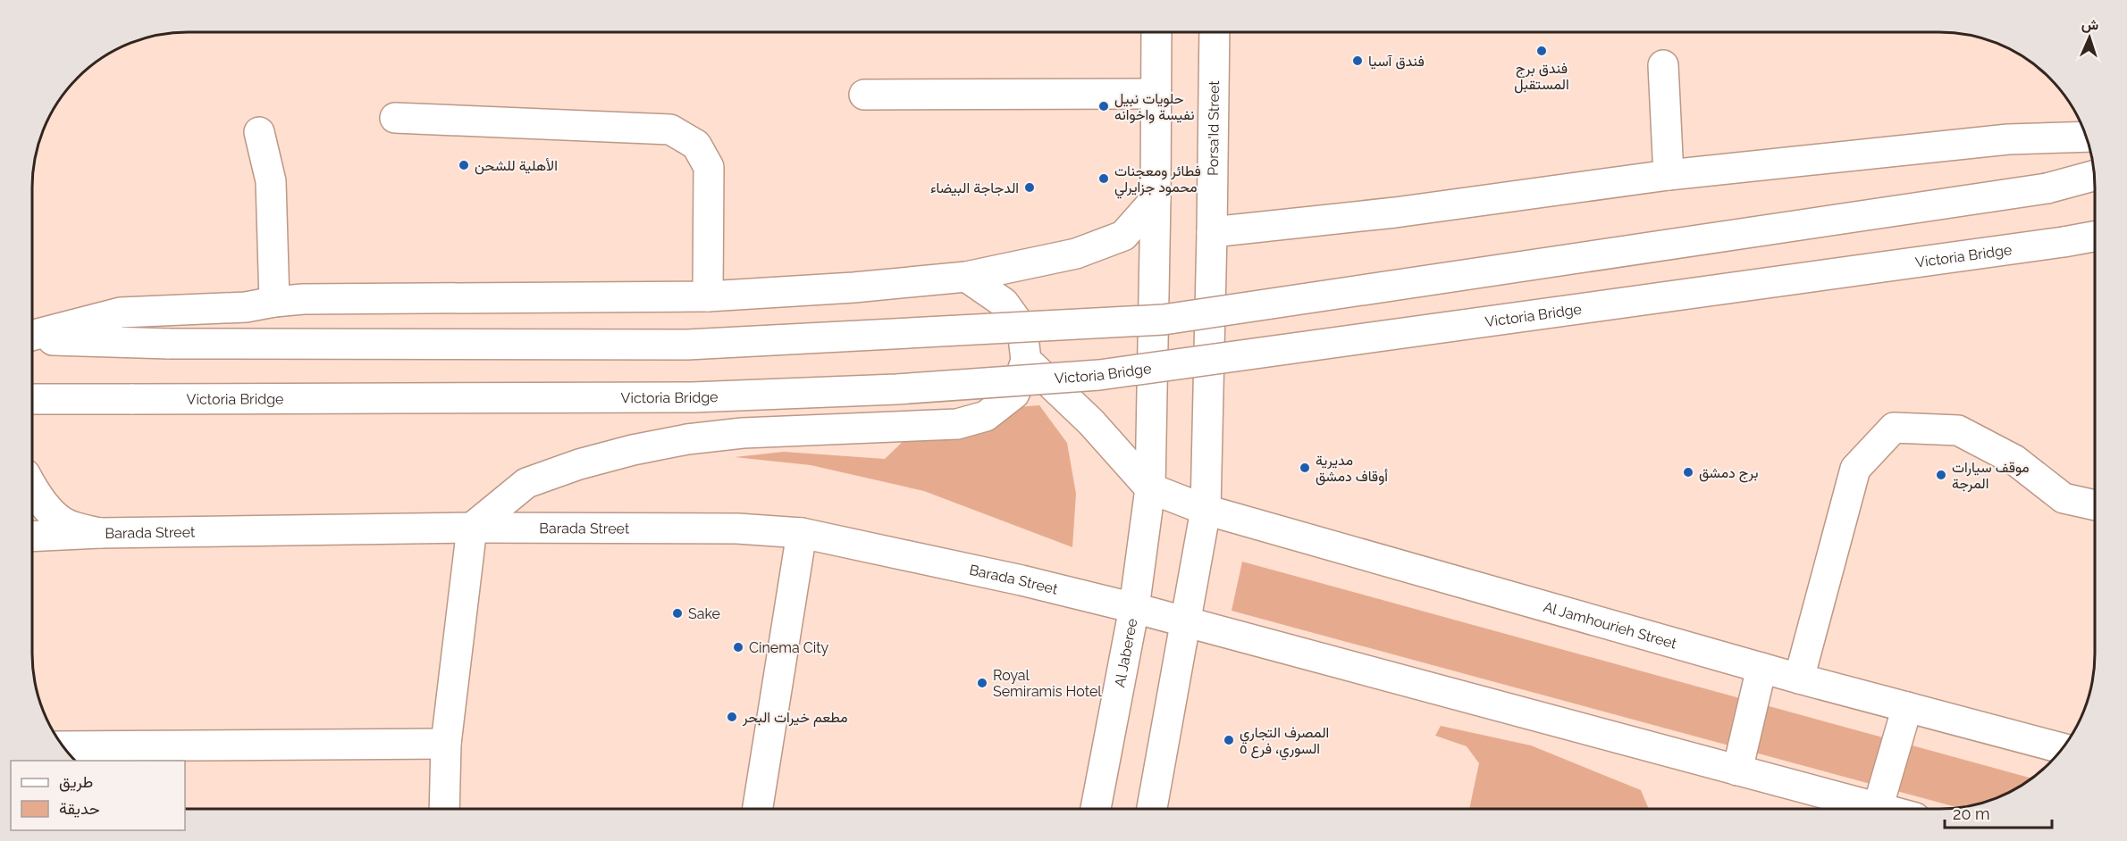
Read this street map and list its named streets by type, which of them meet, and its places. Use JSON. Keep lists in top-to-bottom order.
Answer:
{
  "streets": {
    "main road": [
      "Porsa'Id Street",
      "Victoria Bridge",
      "Barada Street",
      "Al Jamhourieh Street",
      "Al Jaberee"
    ]
  },
  "crossings": [
    ["Porsa'Id Street", "Al Jamhourieh Street"],
    ["Barada Street", "Al Jaberee"],
    ["Al Jamhourieh Street", "Al Jaberee"]
  ],
  "places": [
    "فندق برج المستقبل",
    "فندق آسيا",
    "حلويات نبيل نفيسة واخوانه",
    "الأهلية للشحن",
    "فطائر ومعجنات محمود جزايرلي",
    "الدجاجة البيضاء",
    "مديرية أوقاف دمشق",
    "برج دمشق",
    "موقف سيارات المرجة",
    "Sake",
    "Cinema City",
    "Royal Semiramis Hotel",
    "مطعم خيرات البحر",
    "المصرف التجاري السوري، فرع ٥"
  ],
  "legend": ["طريق", "حديقة"],
  "scale_bar": "20 m",
  "north": "top"
}
